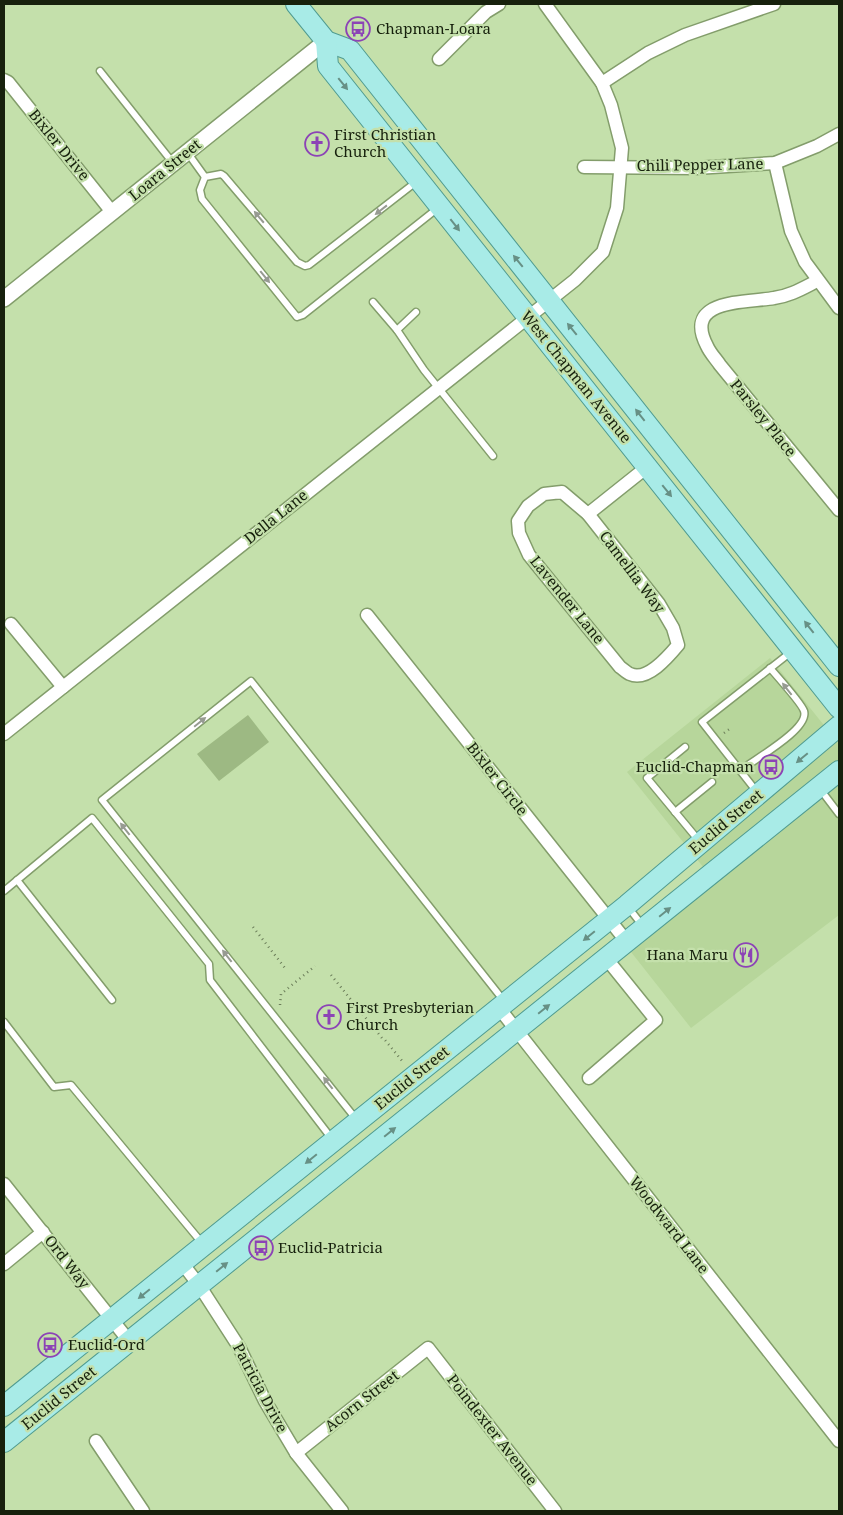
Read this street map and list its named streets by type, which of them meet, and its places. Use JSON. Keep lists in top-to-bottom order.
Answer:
{
  "streets": {
    "main road": ["West Chapman Avenue", "Euclid Street"],
    "street": [
      "Bixler Drive",
      "Chili Pepper Lane",
      "Loara Street",
      "Parsley Place",
      "Della Lane",
      "Camellia Way",
      "Lavender Lane",
      "Bixler Circle",
      "Woodward Lane",
      "Ord Way",
      "Patricia Drive",
      "Acorn Street",
      "Poindexter Avenue"
    ]
  },
  "crossings": [
    ["Bixler Drive", "Loara Street"],
    ["Chili Pepper Lane", "Della Lane"],
    ["Loara Street", "West Chapman Avenue"],
    ["West Chapman Avenue", "Della Lane"],
    ["Camellia Way", "Lavender Lane"],
    ["Bixler Circle", "Euclid Street"],
    ["Euclid Street", "Woodward Lane"],
    ["Euclid Street", "Ord Way"],
    ["Euclid Street", "Patricia Drive"],
    ["Patricia Drive", "Acorn Street"],
    ["Acorn Street", "Poindexter Avenue"]
  ],
  "places": {
    "bus stop": [
      "Chapman-Loara",
      "Euclid-Chapman",
      "Euclid-Patricia",
      "Euclid-Ord"
    ],
    "church": ["First Christian Church", "First Presbyterian Church"],
    "restaurant": ["Hana Maru"]
  }
}
